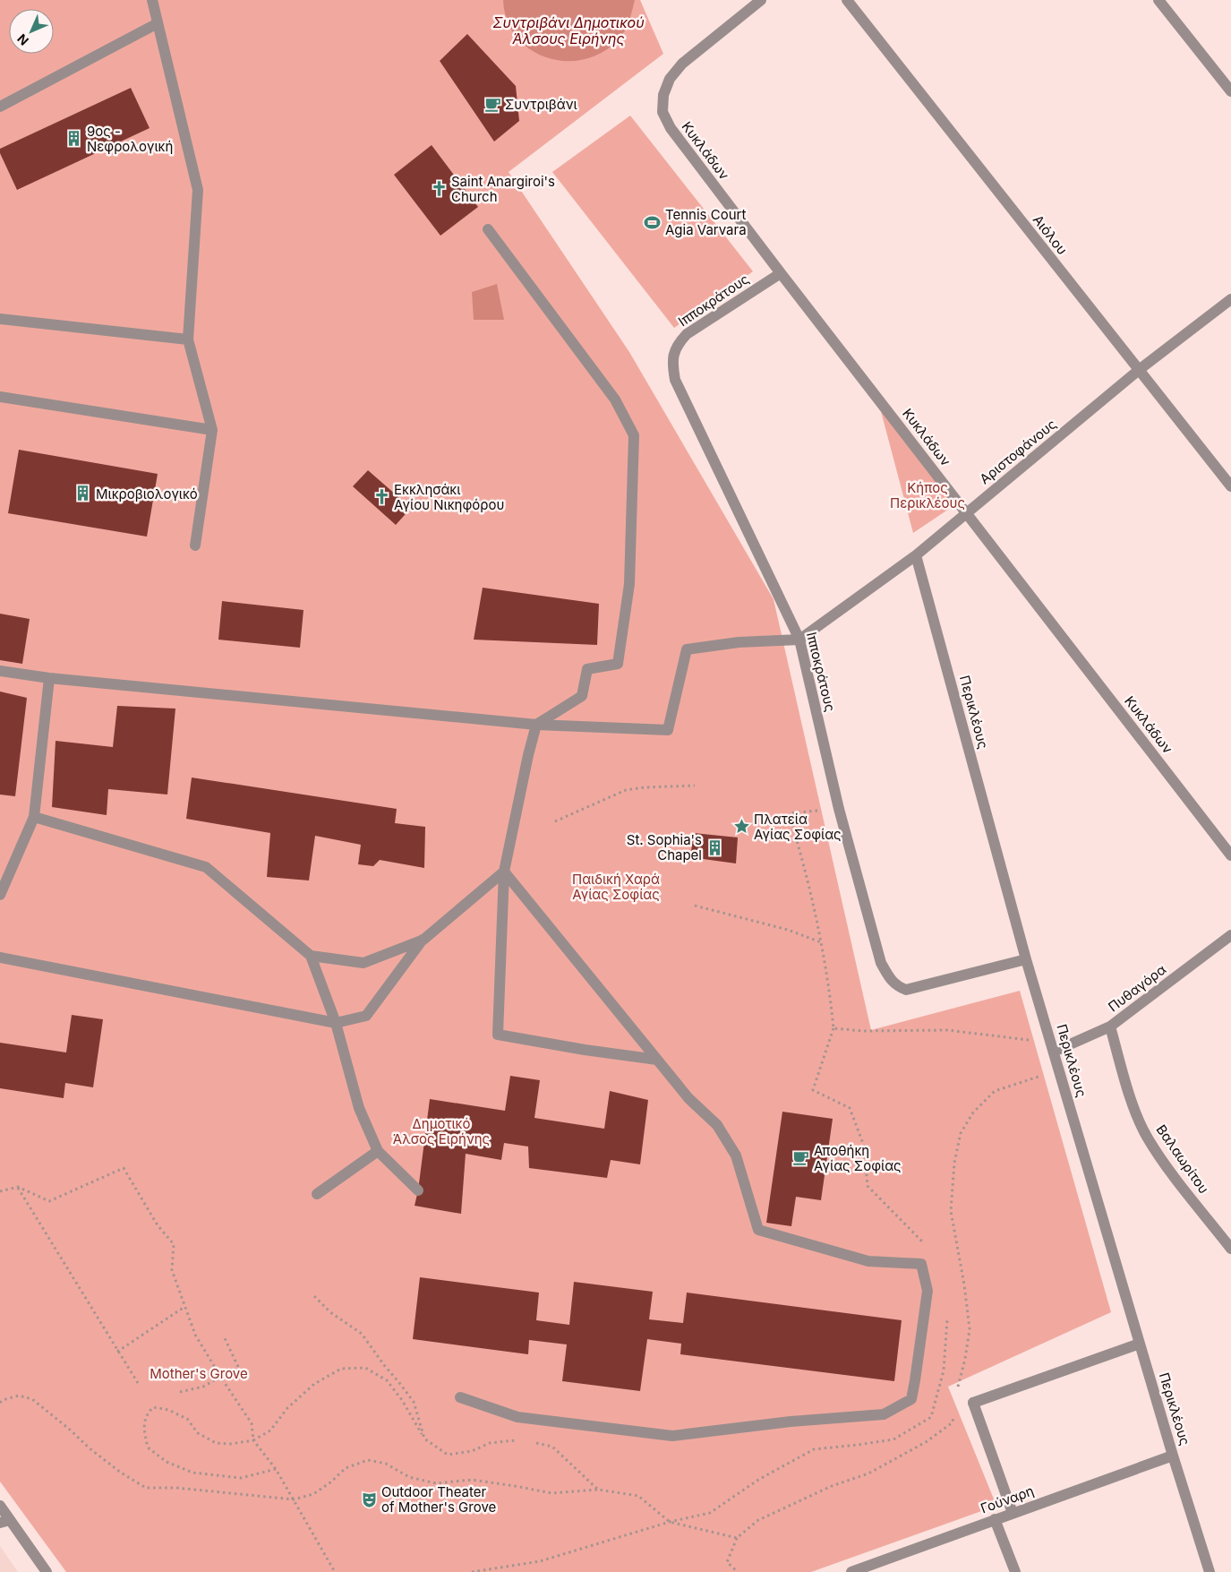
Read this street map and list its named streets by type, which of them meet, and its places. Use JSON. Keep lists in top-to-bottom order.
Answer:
{
  "streets": {
    "street": [
      "Κυκλάδων",
      "Αιόλου",
      "Ιπποκράτους",
      "Αριστοφάνους",
      "Περικλέους",
      "Πυθαγόρα",
      "Βαλαωρίτου",
      "Γούναρη"
    ]
  },
  "crossings": [
    ["Κυκλάδων", "Ιπποκράτους"],
    ["Κυκλάδων", "Αριστοφάνους"],
    ["Αιόλου", "Αριστοφάνους"],
    ["Ιπποκράτους", "Αριστοφάνους"],
    ["Ιπποκράτους", "Περικλέους"],
    ["Αριστοφάνους", "Περικλέους"],
    ["Περικλέους", "Πυθαγόρα"],
    ["Περικλέους", "Γούναρη"],
    ["Πυθαγόρα", "Βαλαωρίτου"]
  ],
  "water": ["Συντριβάνι Δημοτικού Άλσους Ειρήνης"],
  "parks": [
    "Κήπος Περικλέους",
    "Παιδική Χαρά Αγίας Σοφίας",
    "Δημοτικό Άλσος Ειρήνης",
    "Mother's Grove"
  ],
  "places": {
    "cafe": ["Συντριβάνι", "Αποθήκη Αγίας Σοφίας"],
    "building": ["9ος - Νεφρολογική", "Μικροβιολογικό", "St. Sophia's Chapel"],
    "church": ["Saint Anargiroi's Church", "Εκκλησάκι Αγίου Νικηφόρου"],
    "sports": ["Tennis Court Agia Varvara"],
    "place": ["Πλατεία Αγίας Σοφίας"],
    "theatre": ["Outdoor Theater of Mother's Grove"]
  },
  "north": "bottom left"
}
